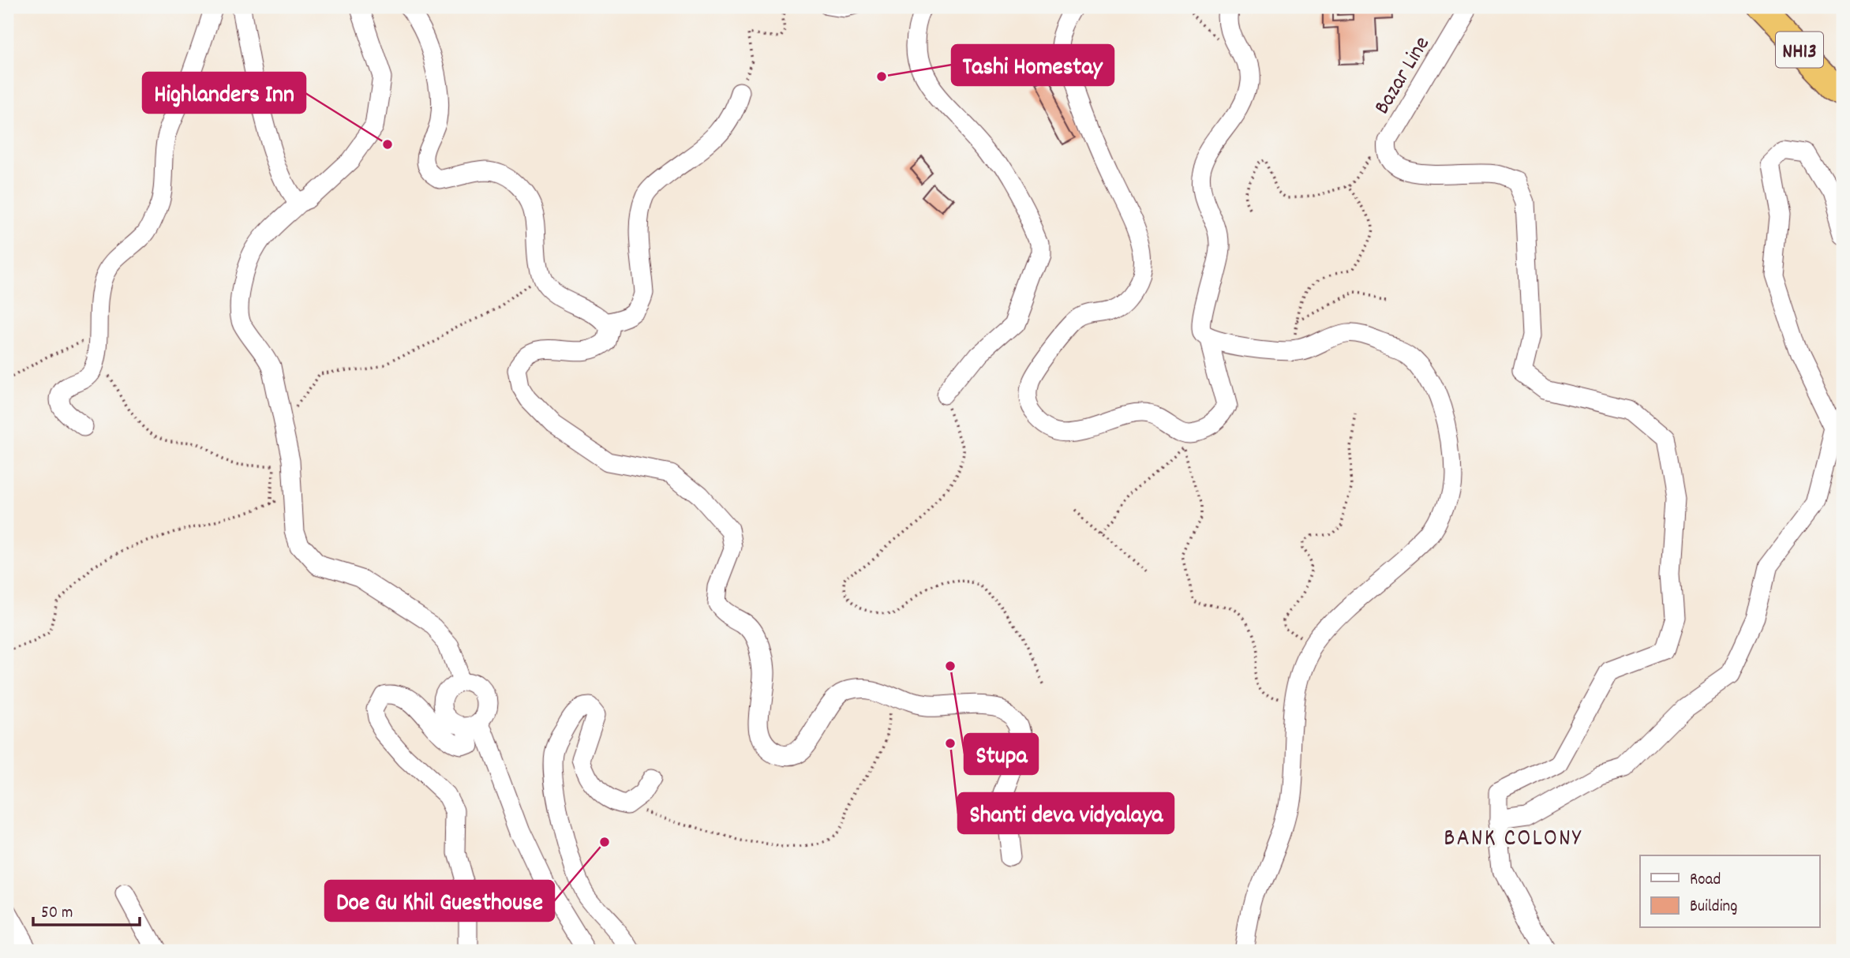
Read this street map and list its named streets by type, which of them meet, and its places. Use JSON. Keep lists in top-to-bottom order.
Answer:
{
  "streets": {
    "highway": ["NH13"],
    "street": ["Bazar Line"]
  },
  "districts": ["BANK COLONY"],
  "places": [
    "Tashi Homestay",
    "Highlanders Inn",
    "Stupa",
    "Shanti deva vidyalaya",
    "Doe Gu Khil Guesthouse"
  ],
  "legend": ["Road", "Building"],
  "scale_bar": "50 m"
}
